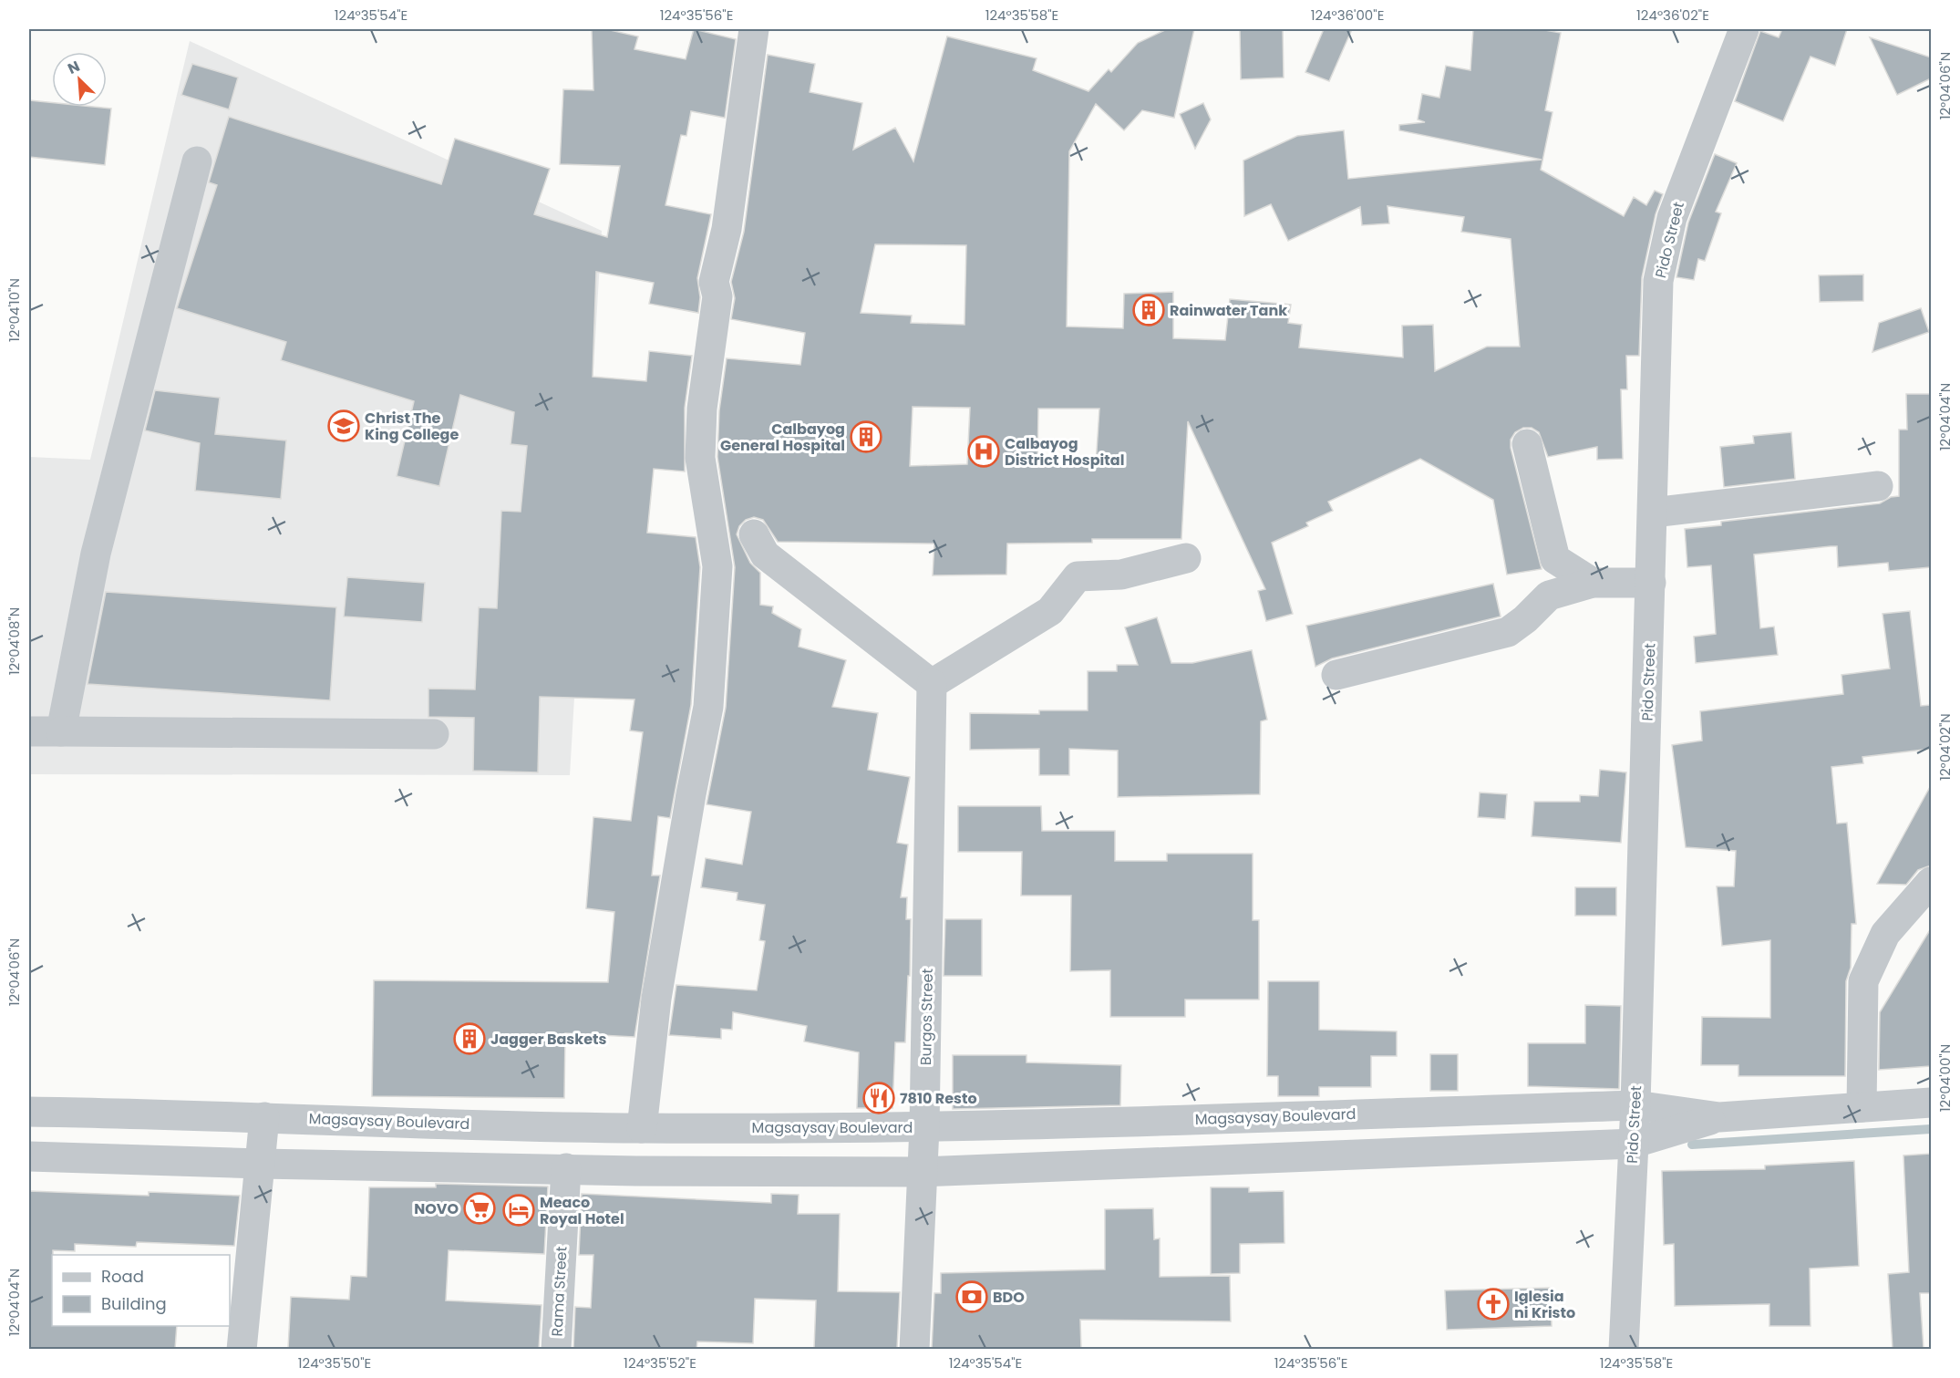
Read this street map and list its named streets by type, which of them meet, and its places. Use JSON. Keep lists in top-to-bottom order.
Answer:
{
  "streets": {
    "street": [
      "Pido Street",
      "Burgos Street",
      "Magsaysay Boulevard",
      "Rama Street"
    ]
  },
  "crossings": [
    ["Pido Street", "Magsaysay Boulevard"],
    ["Burgos Street", "Magsaysay Boulevard"]
  ],
  "places": {
    "building": ["Rainwater Tank", "Calbayog General Hospital", "Jagger Baskets"],
    "school or university": ["Christ The King College"],
    "hospital": ["Calbayog District Hospital"],
    "restaurant": ["7810 Resto"],
    "supermarket": ["NOVO"],
    "hotel": ["Meaco Royal Hotel"],
    "bank": ["BDO"],
    "church": ["Iglesia ni Kristo"]
  },
  "legend": ["Road", "Building"],
  "north": "top left",
  "coordinates": [
    "124°35'54\"E",
    "124°35'56\"E",
    "124°35'58\"E",
    "124°36'00\"E",
    "124°36'02\"E",
    "12°04'06\"N",
    "12°04'10\"N",
    "12°04'04\"N",
    "12°04'08\"N",
    "12°04'02\"N",
    "12°04'00\"N",
    "124°35'50\"E",
    "124°35'52\"E"
  ]
}
